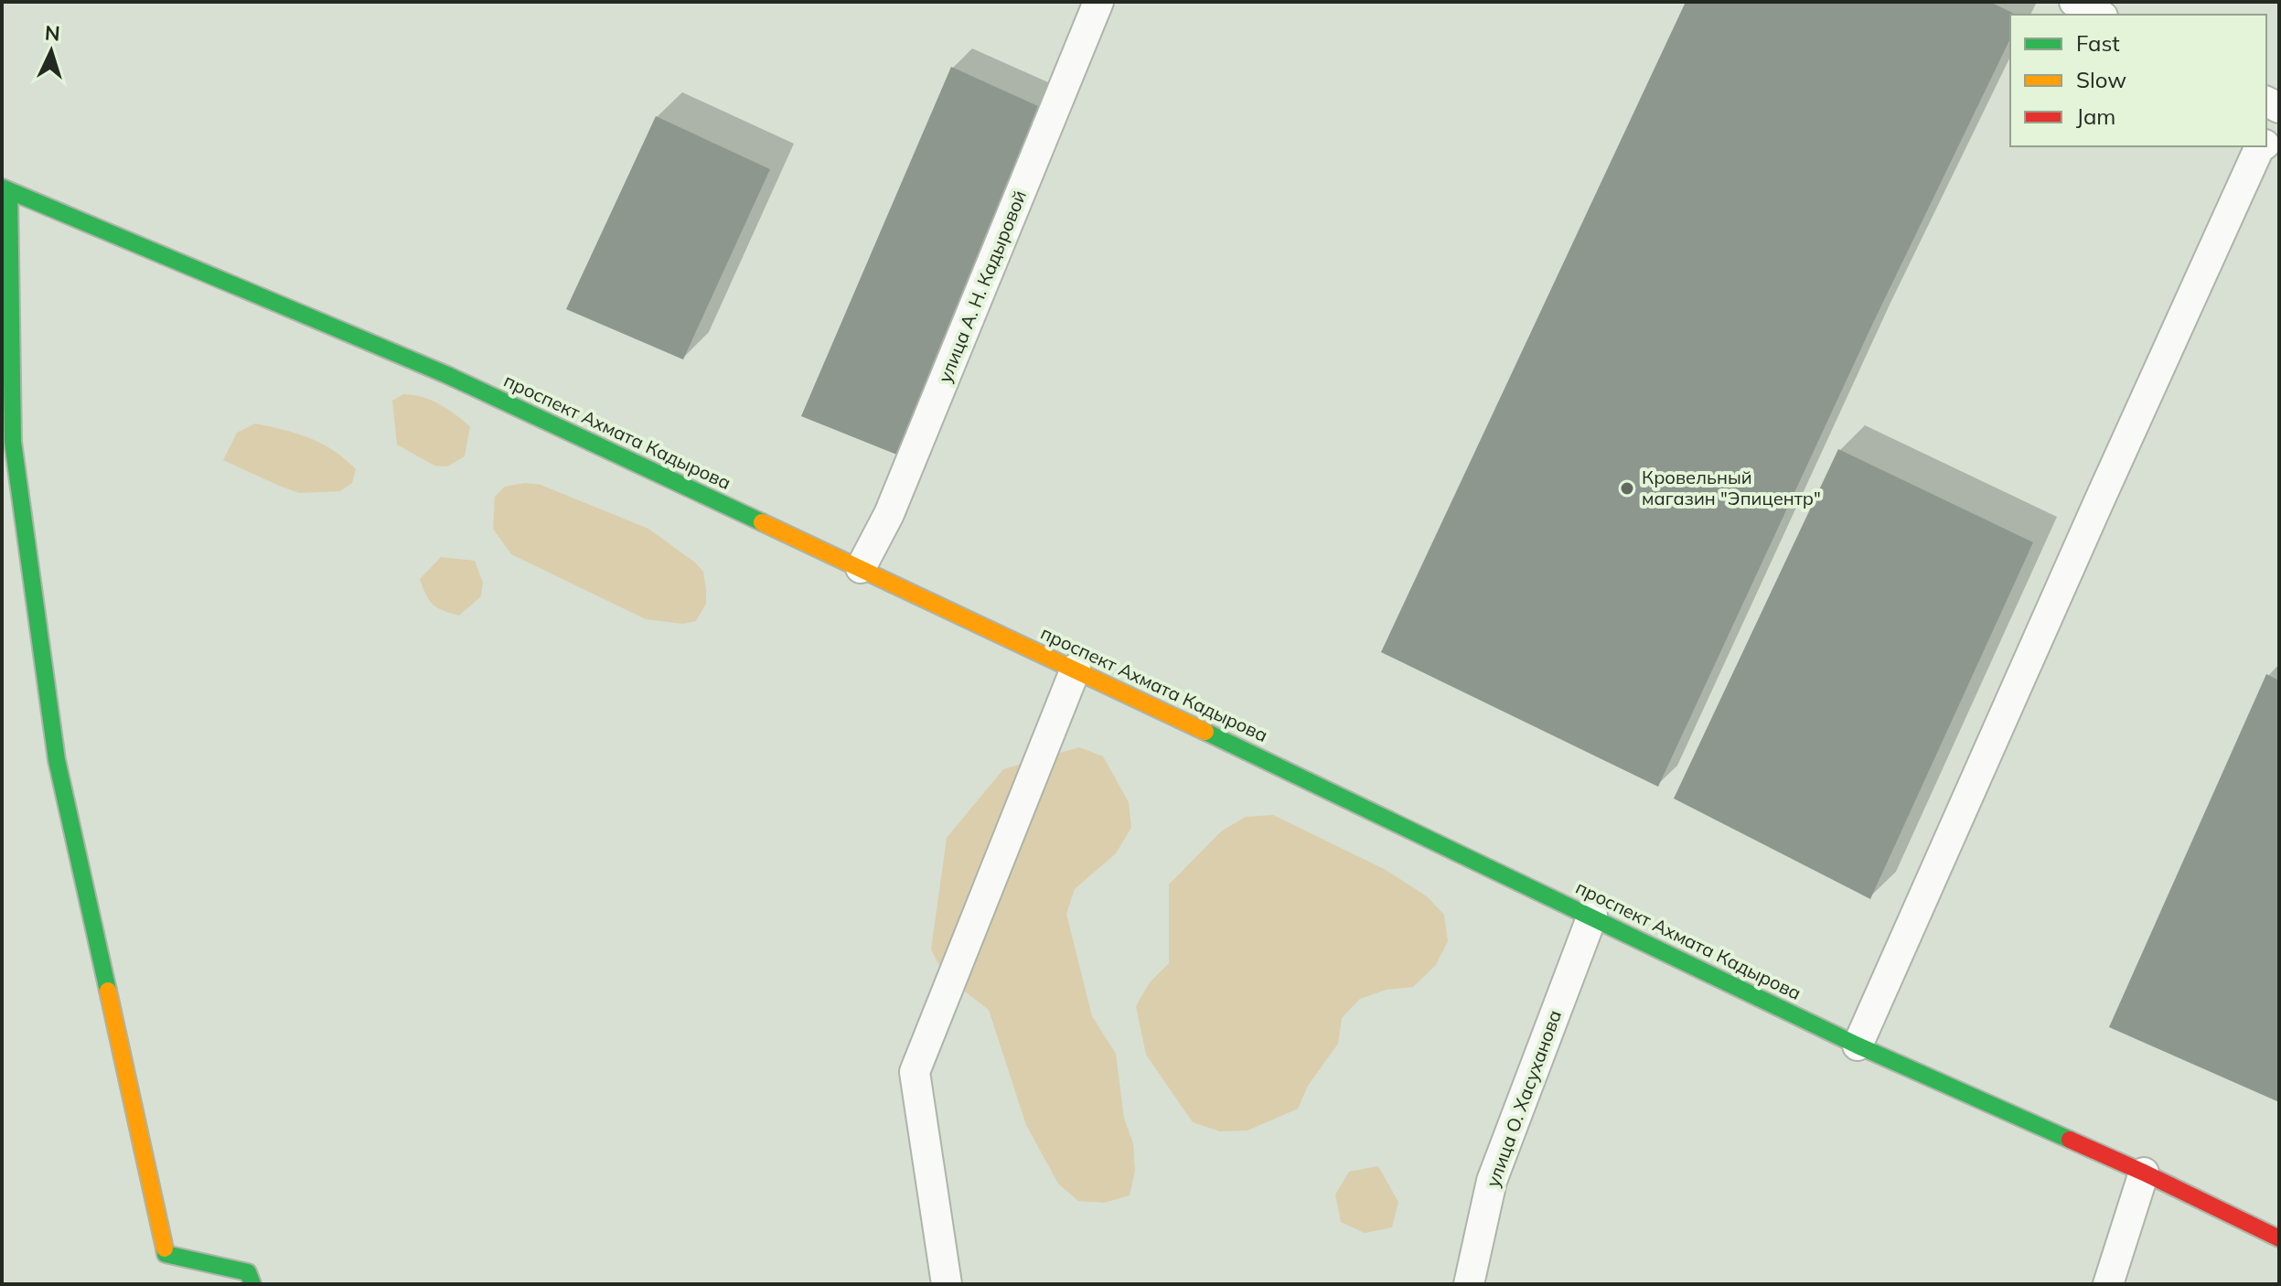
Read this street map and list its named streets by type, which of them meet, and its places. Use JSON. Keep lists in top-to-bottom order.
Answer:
{
  "streets": {
    "street": ["улица А. Н. Кадыровой", "проспект Ахмата Кадырова", "улица О. Хасуханова"]
  },
  "crossings": [
    ["улица А. Н. Кадыровой", "проспект Ахмата Кадырова"],
    ["проспект Ахмата Кадырова", "улица О. Хасуханова"]
  ],
  "places": ["Кровельный магазин \"Эпицентр\""],
  "legend": ["Fast", "Slow", "Jam"],
  "north": "top"
}
